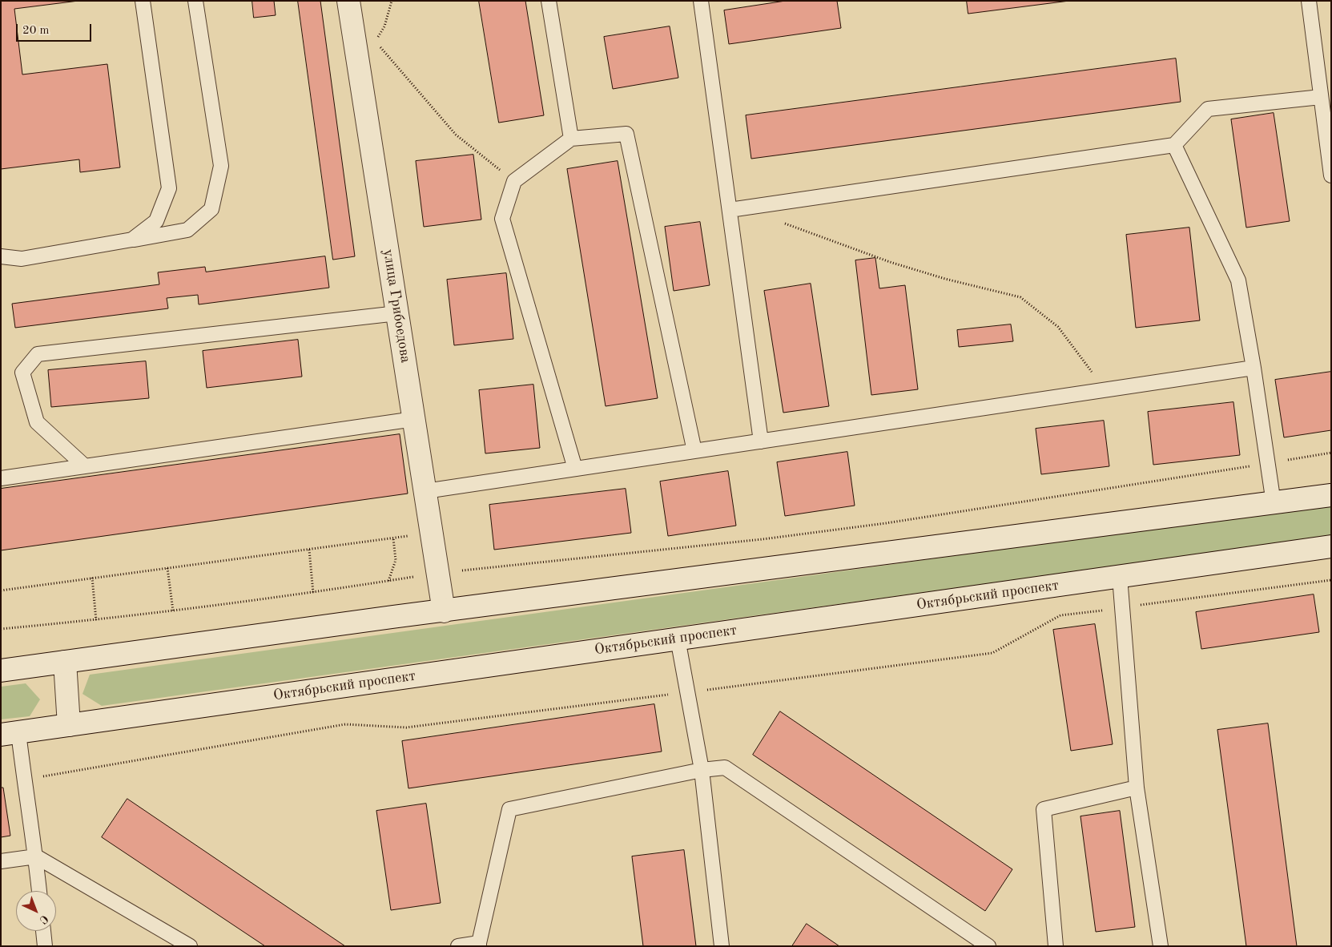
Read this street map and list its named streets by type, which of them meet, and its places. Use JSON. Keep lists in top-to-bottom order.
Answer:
{
  "streets": {
    "main road": ["улица Грибоедова", "Октябрьский проспект"]
  },
  "scale_bar": "20 m",
  "north": "bottom right"
}
